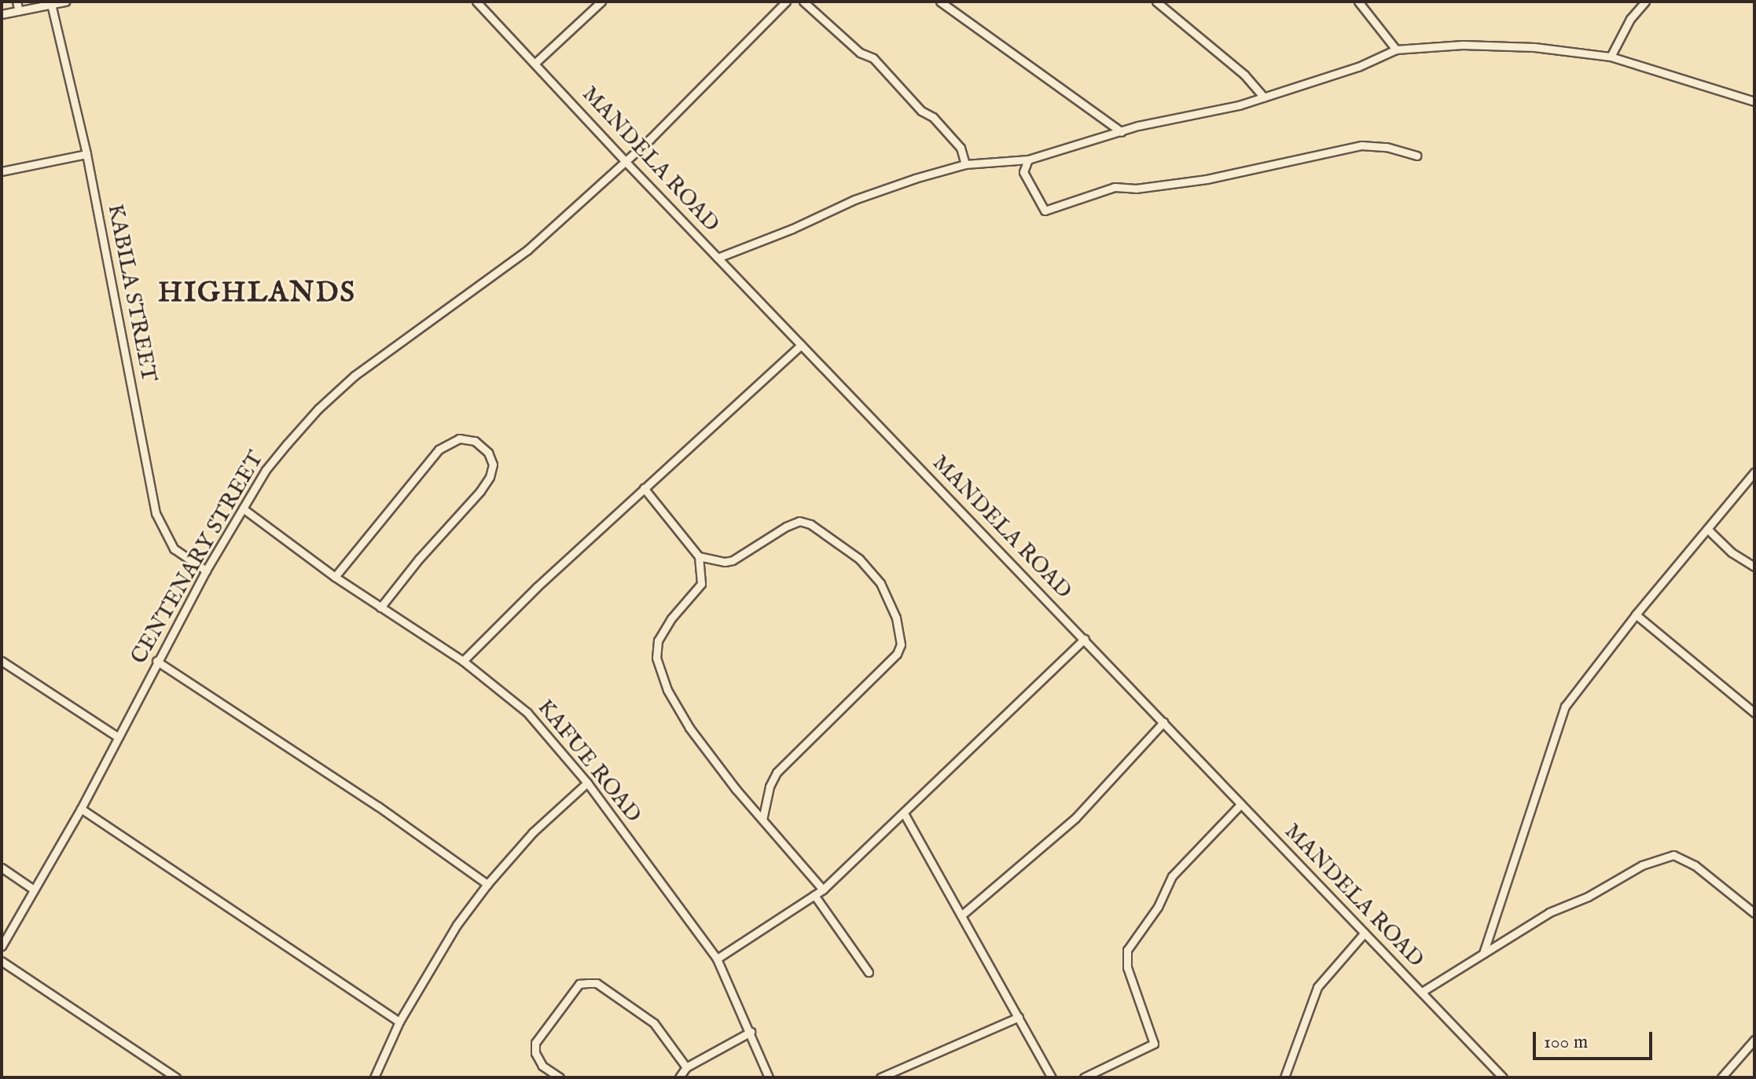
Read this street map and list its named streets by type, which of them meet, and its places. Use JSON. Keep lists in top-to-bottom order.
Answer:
{
  "streets": {
    "street": [
      "MANDELA ROAD",
      "KABILA STREET",
      "CENTENARY STREET",
      "KAFUE ROAD"
    ]
  },
  "crossings": [
    ["MANDELA ROAD", "CENTENARY STREET"],
    ["KABILA STREET", "CENTENARY STREET"],
    ["CENTENARY STREET", "KAFUE ROAD"]
  ],
  "districts": ["HIGHLANDS"],
  "scale_bar": "100 m"
}
